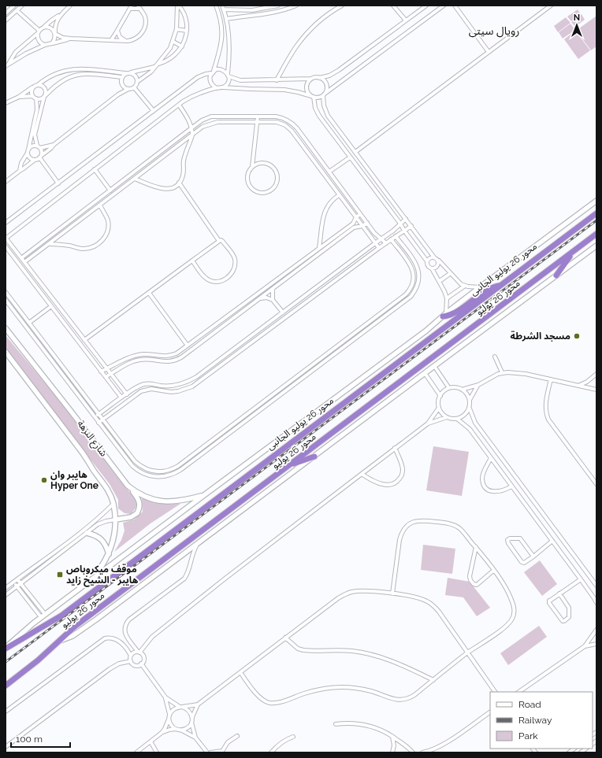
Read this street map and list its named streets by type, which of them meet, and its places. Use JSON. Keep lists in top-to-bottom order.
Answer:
{
  "streets": {
    "highway": ["محور 26 يوليو"],
    "main road": ["محور 26 يوليو الجانبى", "شارع النزهة"]
  },
  "crossings": [
    ["محور 26 يوليو الجانبى", "محور 26 يوليو"],
    ["محور 26 يوليو الجانبى", "شارع النزهة"]
  ],
  "districts": ["رويال سيتى"],
  "places": {
    "other": ["مسجد الشرطة", "هايبر وان Hyper One"],
    "transit": ["موقف ميكروباص هايبر - الشيخ زايد"]
  },
  "legend": ["Road", "Railway", "Park"],
  "scale_bar": "100 m",
  "north": "top"
}
